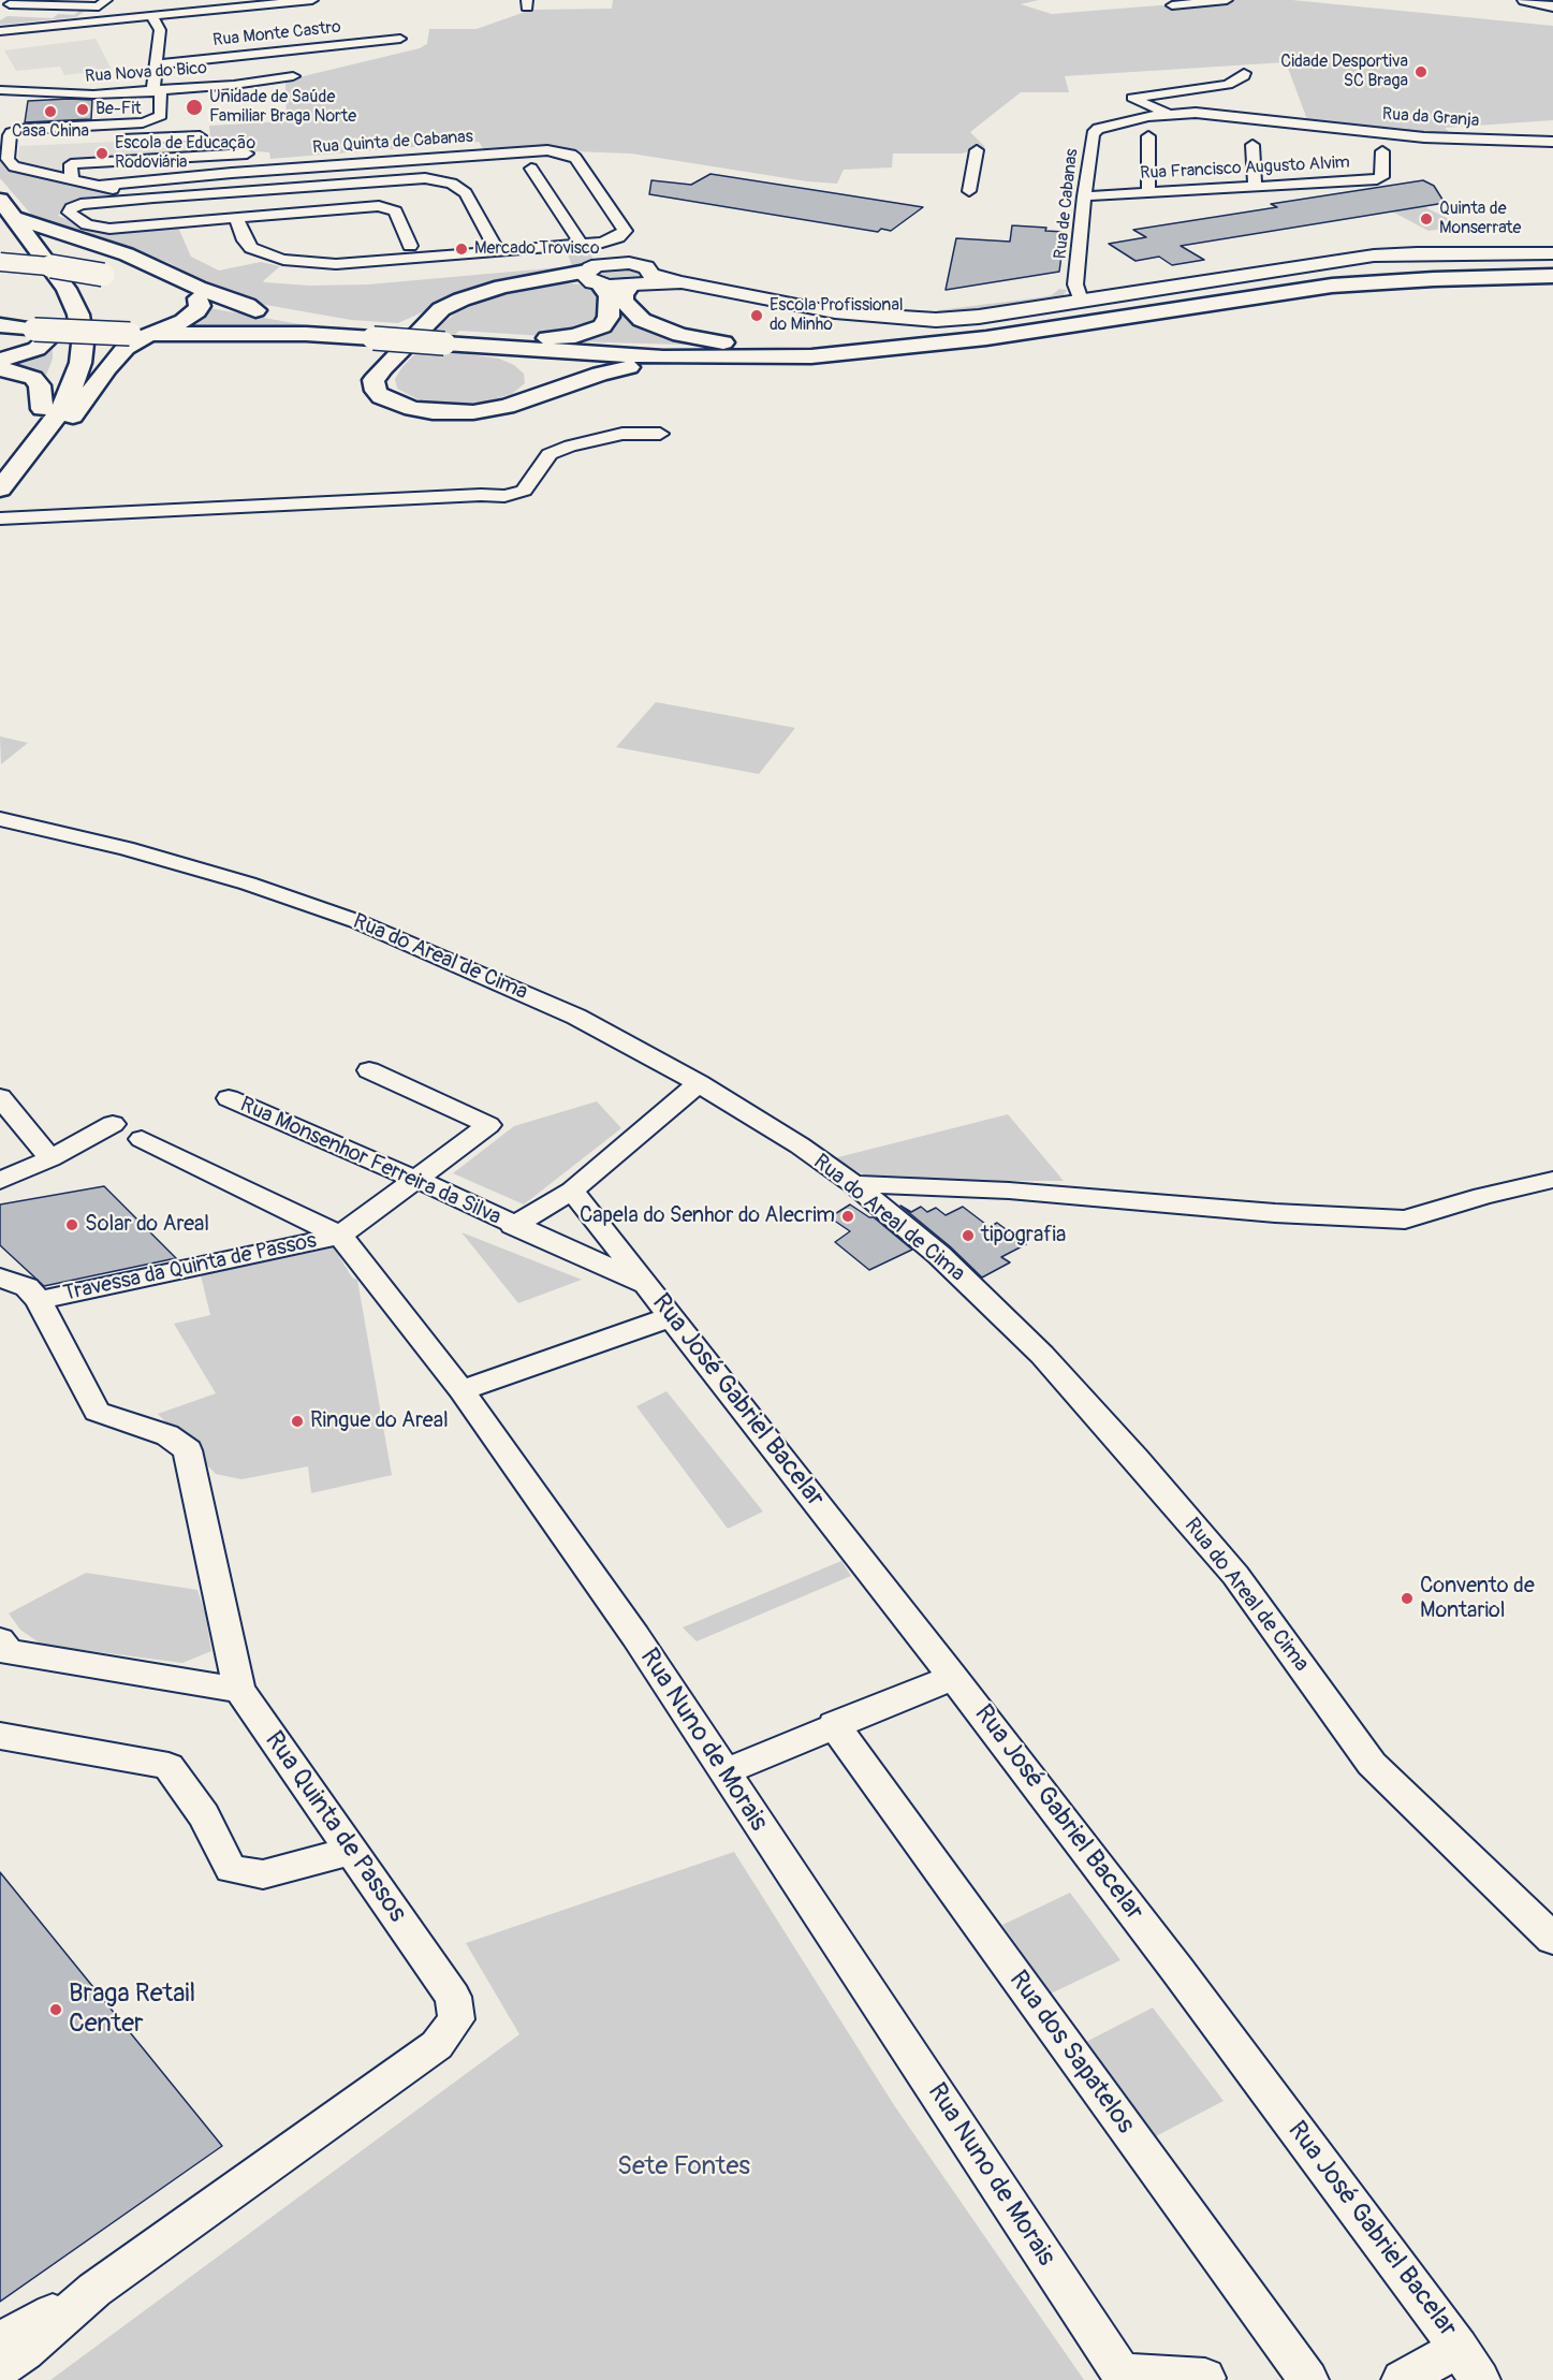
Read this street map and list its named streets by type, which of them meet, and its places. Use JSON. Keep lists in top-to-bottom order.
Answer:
{
  "streets": {
    "street": [
      "Rua Monte Castro",
      "Rua Nova do Bico",
      "Rua da Granja",
      "Rua Quinta de Cabanas",
      "Rua Francisco Augusto Alvim",
      "Rua de Cabanas",
      "Rua do Areal de Cima",
      "Rua Monsenhor Ferreira da Silva",
      "Travessa da Quinta de Passos",
      "Rua José Gabriel Bacelar",
      "Rua Nuno de Morais",
      "Rua Quinta de Passos",
      "Rua dos Sapatelos"
    ]
  },
  "crossings": [
    ["Rua da Granja", "Rua de Cabanas"],
    ["Rua Francisco Augusto Alvim", "Rua de Cabanas"],
    ["Rua Monsenhor Ferreira da Silva", "Rua José Gabriel Bacelar"],
    ["Travessa da Quinta de Passos", "Rua Nuno de Morais"],
    ["Travessa da Quinta de Passos", "Rua Quinta de Passos"]
  ],
  "parks": ["Sete Fontes"],
  "places": [
    "Cidade Desportiva SC Braga",
    "Unidade de Saúde Familiar Braga Norte",
    "Be-Fit",
    "Casa China",
    "Escola de Educação Rodoviária",
    "Quinta de Monserrate",
    "Mercado Trovisco",
    "Escola Profissional do Minho",
    "Capela do Senhor do Alecrim",
    "Solar do Areal",
    "tipografia",
    "Ringue do Areal",
    "Convento de Montariol",
    "Braga Retail Center"
  ]
}
